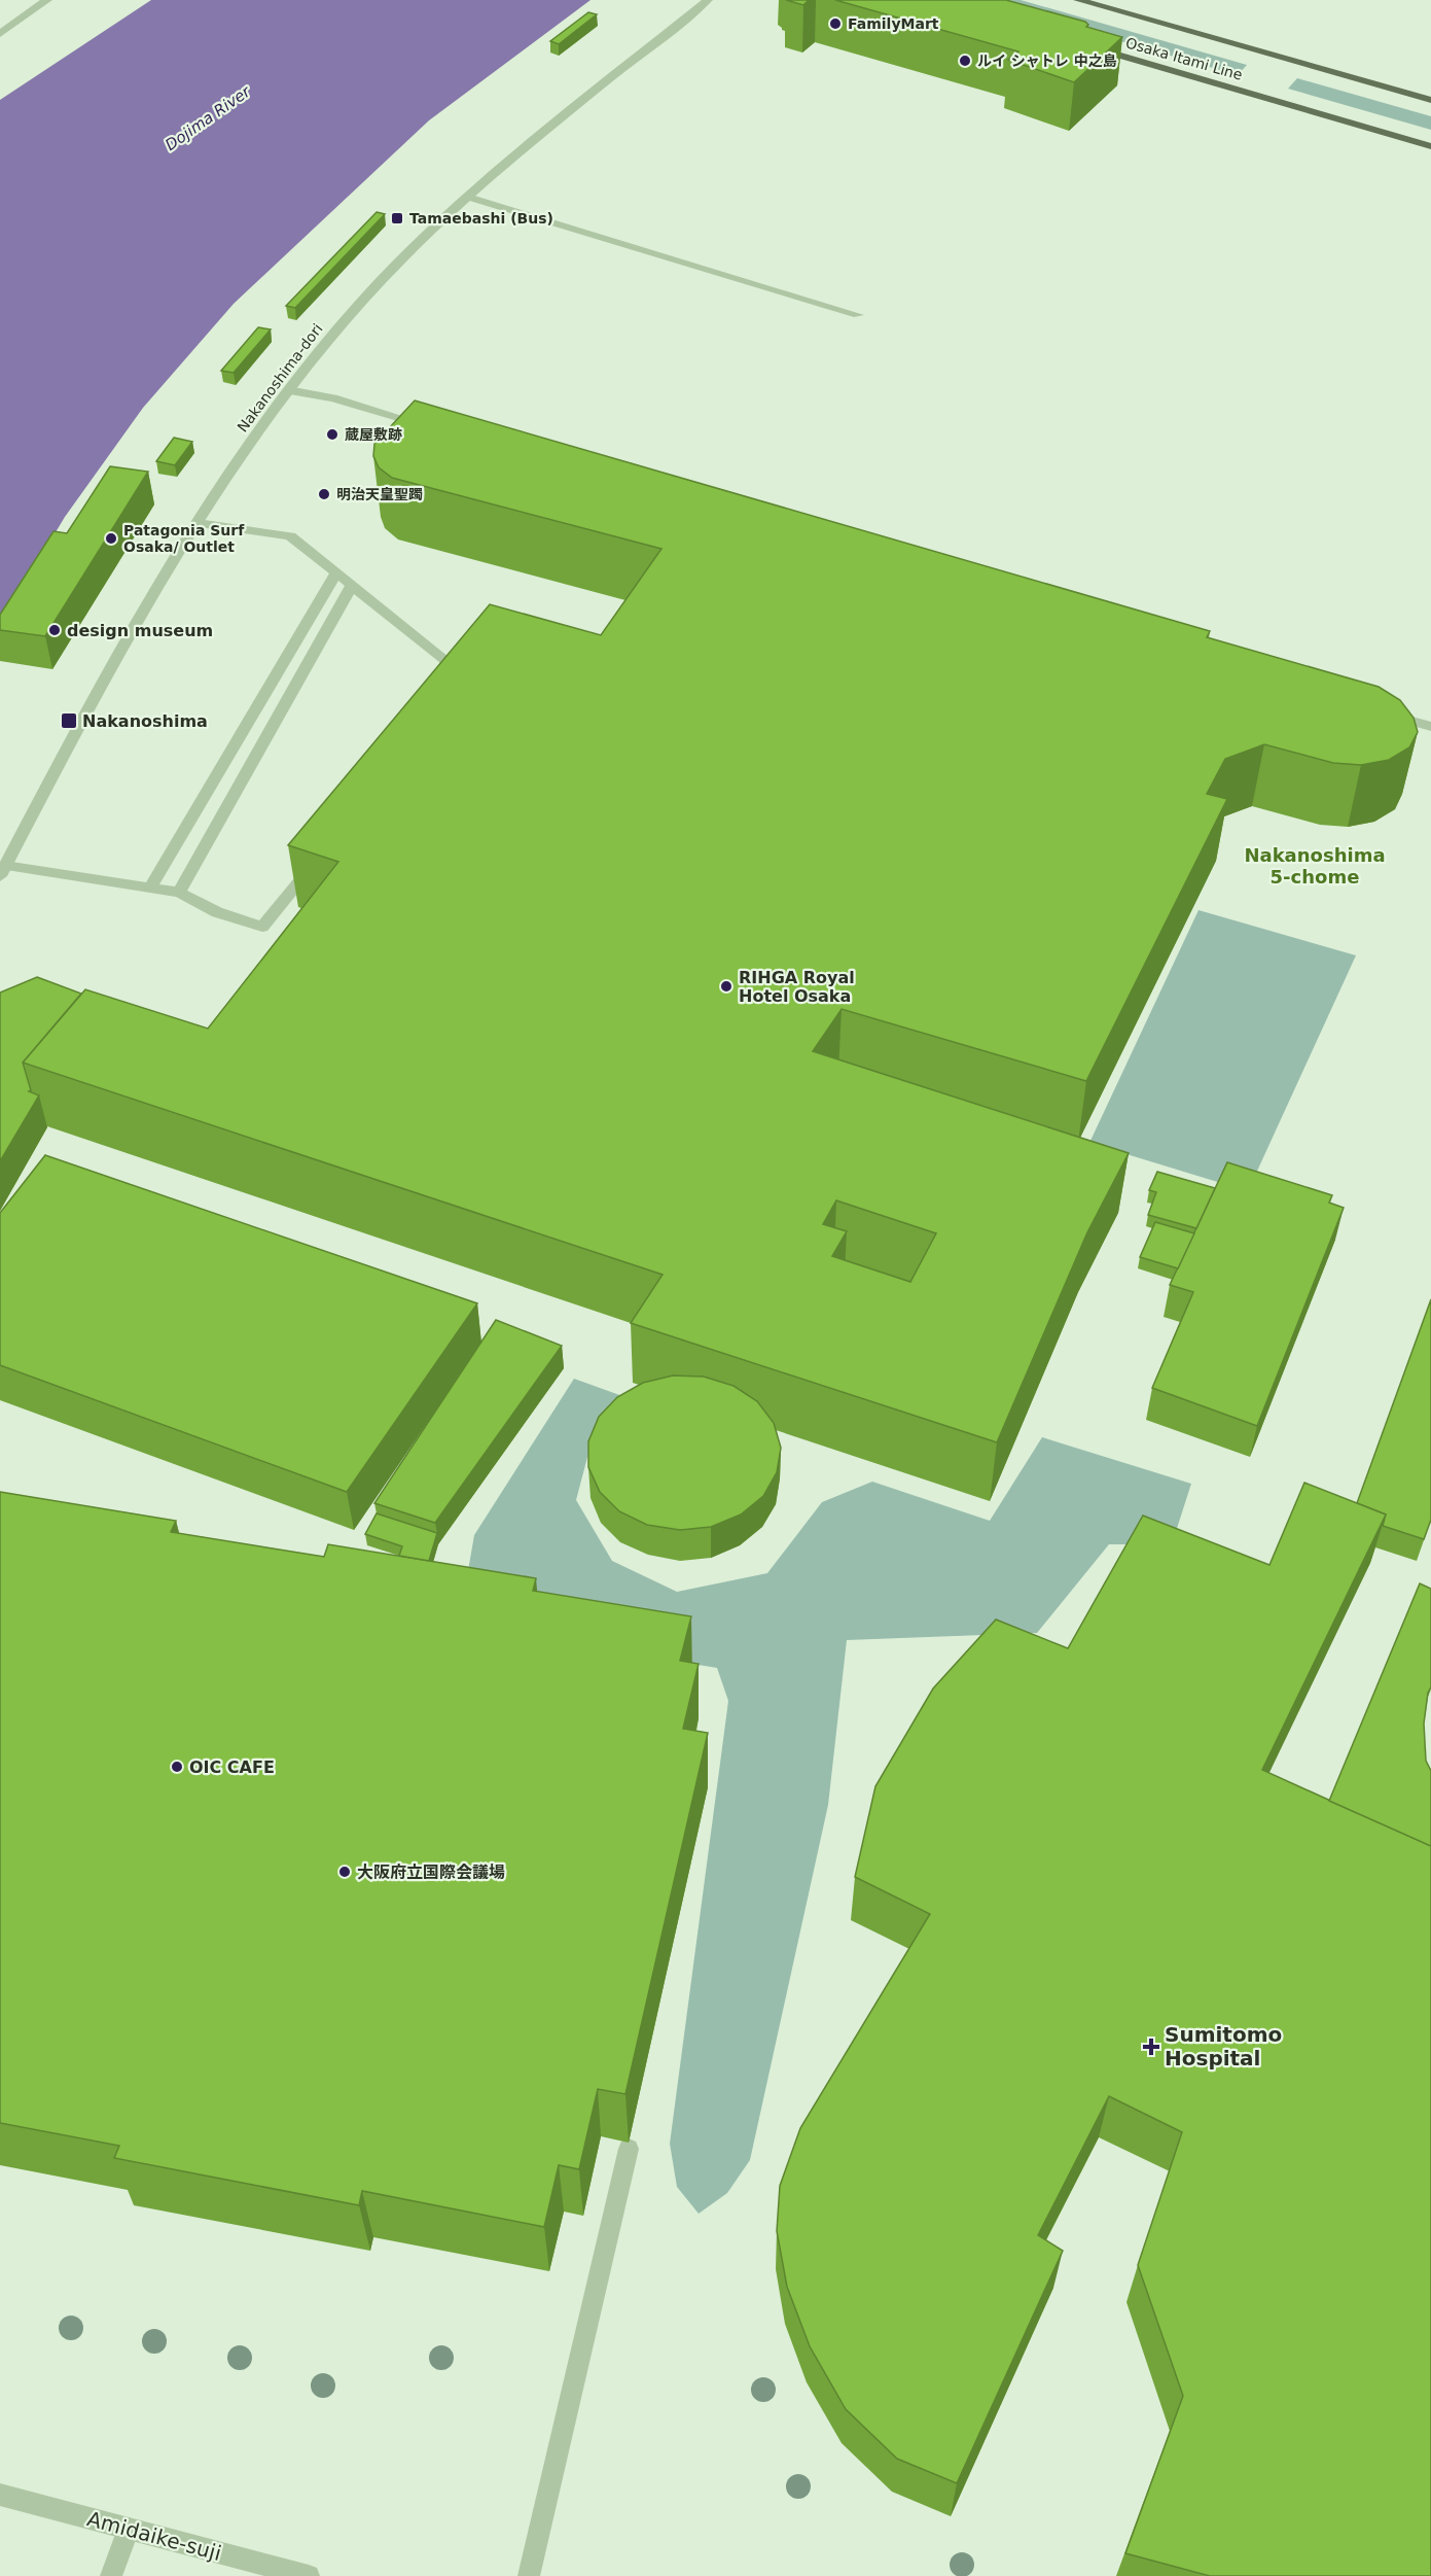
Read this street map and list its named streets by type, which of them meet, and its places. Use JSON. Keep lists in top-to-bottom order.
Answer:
{
  "streets": {
    "main road": ["Osaka Itami Line"],
    "street": ["Nakanoshima-dori", "Amidaike-suji"]
  },
  "districts": ["Nakanoshima 5-chome"],
  "water": ["Dojima River"],
  "places": {
    "other": [
      "FamilyMart",
      "ルイ シャトレ 中之島",
      "蔵屋敷跡",
      "明治天皇聖躅",
      "Patagonia Surf Osaka/ Outlet",
      "design museum",
      "RIHGA Royal Hotel Osaka",
      "OIC CAFE",
      "大阪府立国際会議場"
    ],
    "transit": ["Tamaebashi (Bus)", "Nakanoshima"],
    "health": ["Sumitomo Hospital"]
  }
}
